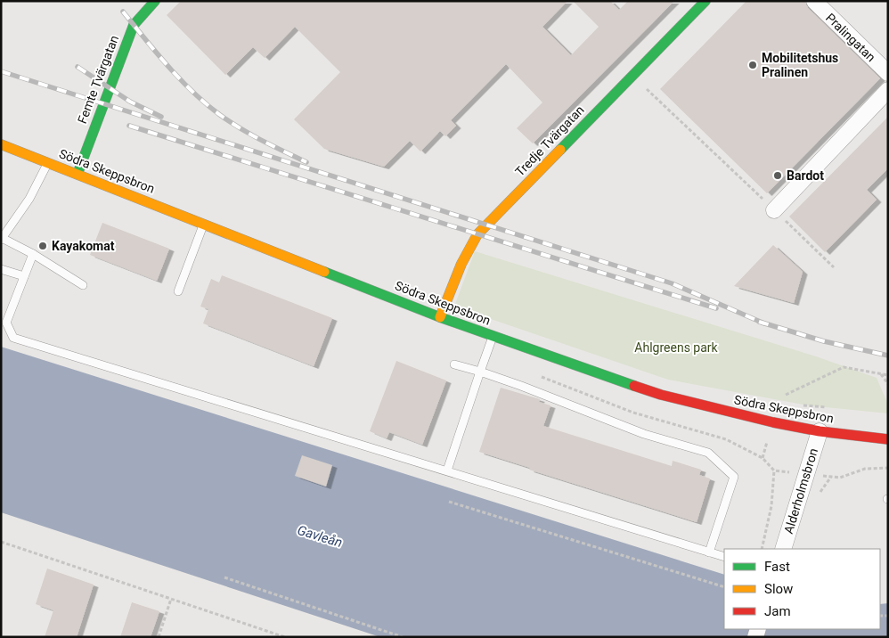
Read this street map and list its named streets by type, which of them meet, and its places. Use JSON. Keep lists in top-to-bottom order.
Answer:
{
  "streets": {
    "street": [
      "Pralingatan",
      "Femte Tvärgatan",
      "Tredje Tvärgatan",
      "Södra Skeppsbron",
      "Alderholmsbron"
    ]
  },
  "crossings": [
    ["Femte Tvärgatan", "Södra Skeppsbron"],
    ["Tredje Tvärgatan", "Södra Skeppsbron"],
    ["Södra Skeppsbron", "Alderholmsbron"]
  ],
  "water": ["Gavleån"],
  "parks": ["Ahlgreens park"],
  "places": ["Mobilitetshus Pralinen", "Bardot", "Kayakomat"],
  "legend": ["Fast", "Slow", "Jam"]
}
